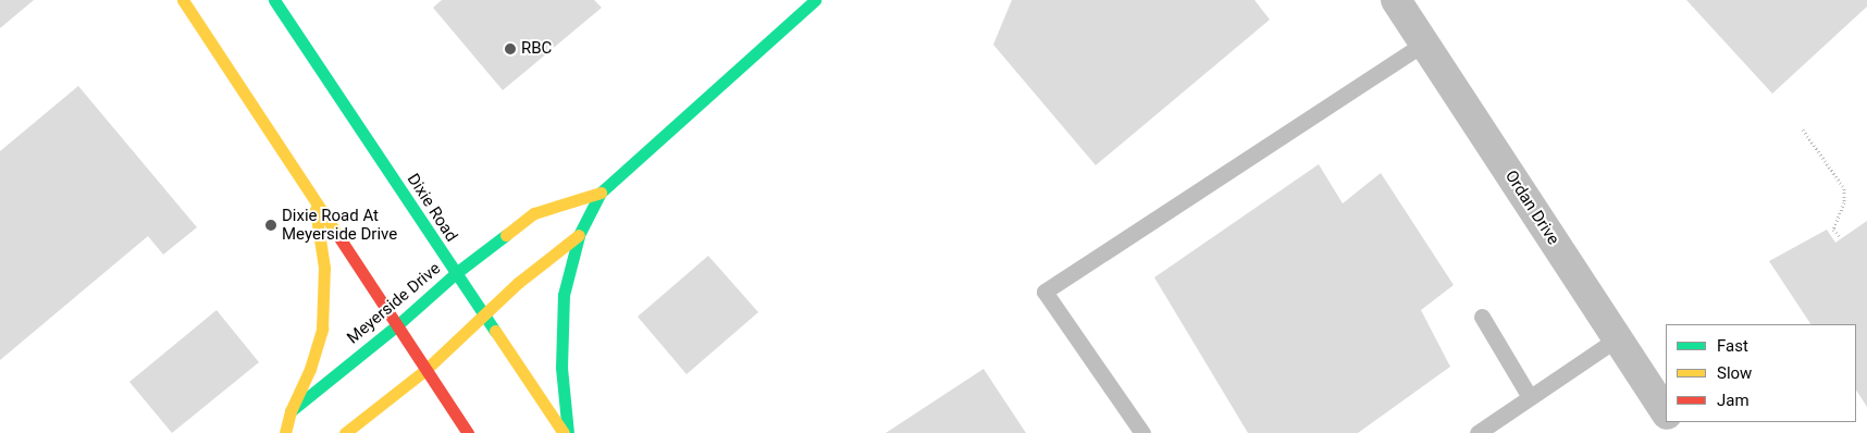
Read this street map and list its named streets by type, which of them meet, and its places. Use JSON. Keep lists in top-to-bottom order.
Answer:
{
  "streets": {
    "main road": ["Dixie Road", "Meyerside Drive"],
    "street": ["Ordan Drive"]
  },
  "crossings": [
    ["Dixie Road", "Meyerside Drive"]
  ],
  "places": ["RBC", "Dixie Road At Meyerside Drive"],
  "legend": ["Fast", "Slow", "Jam"]
}
